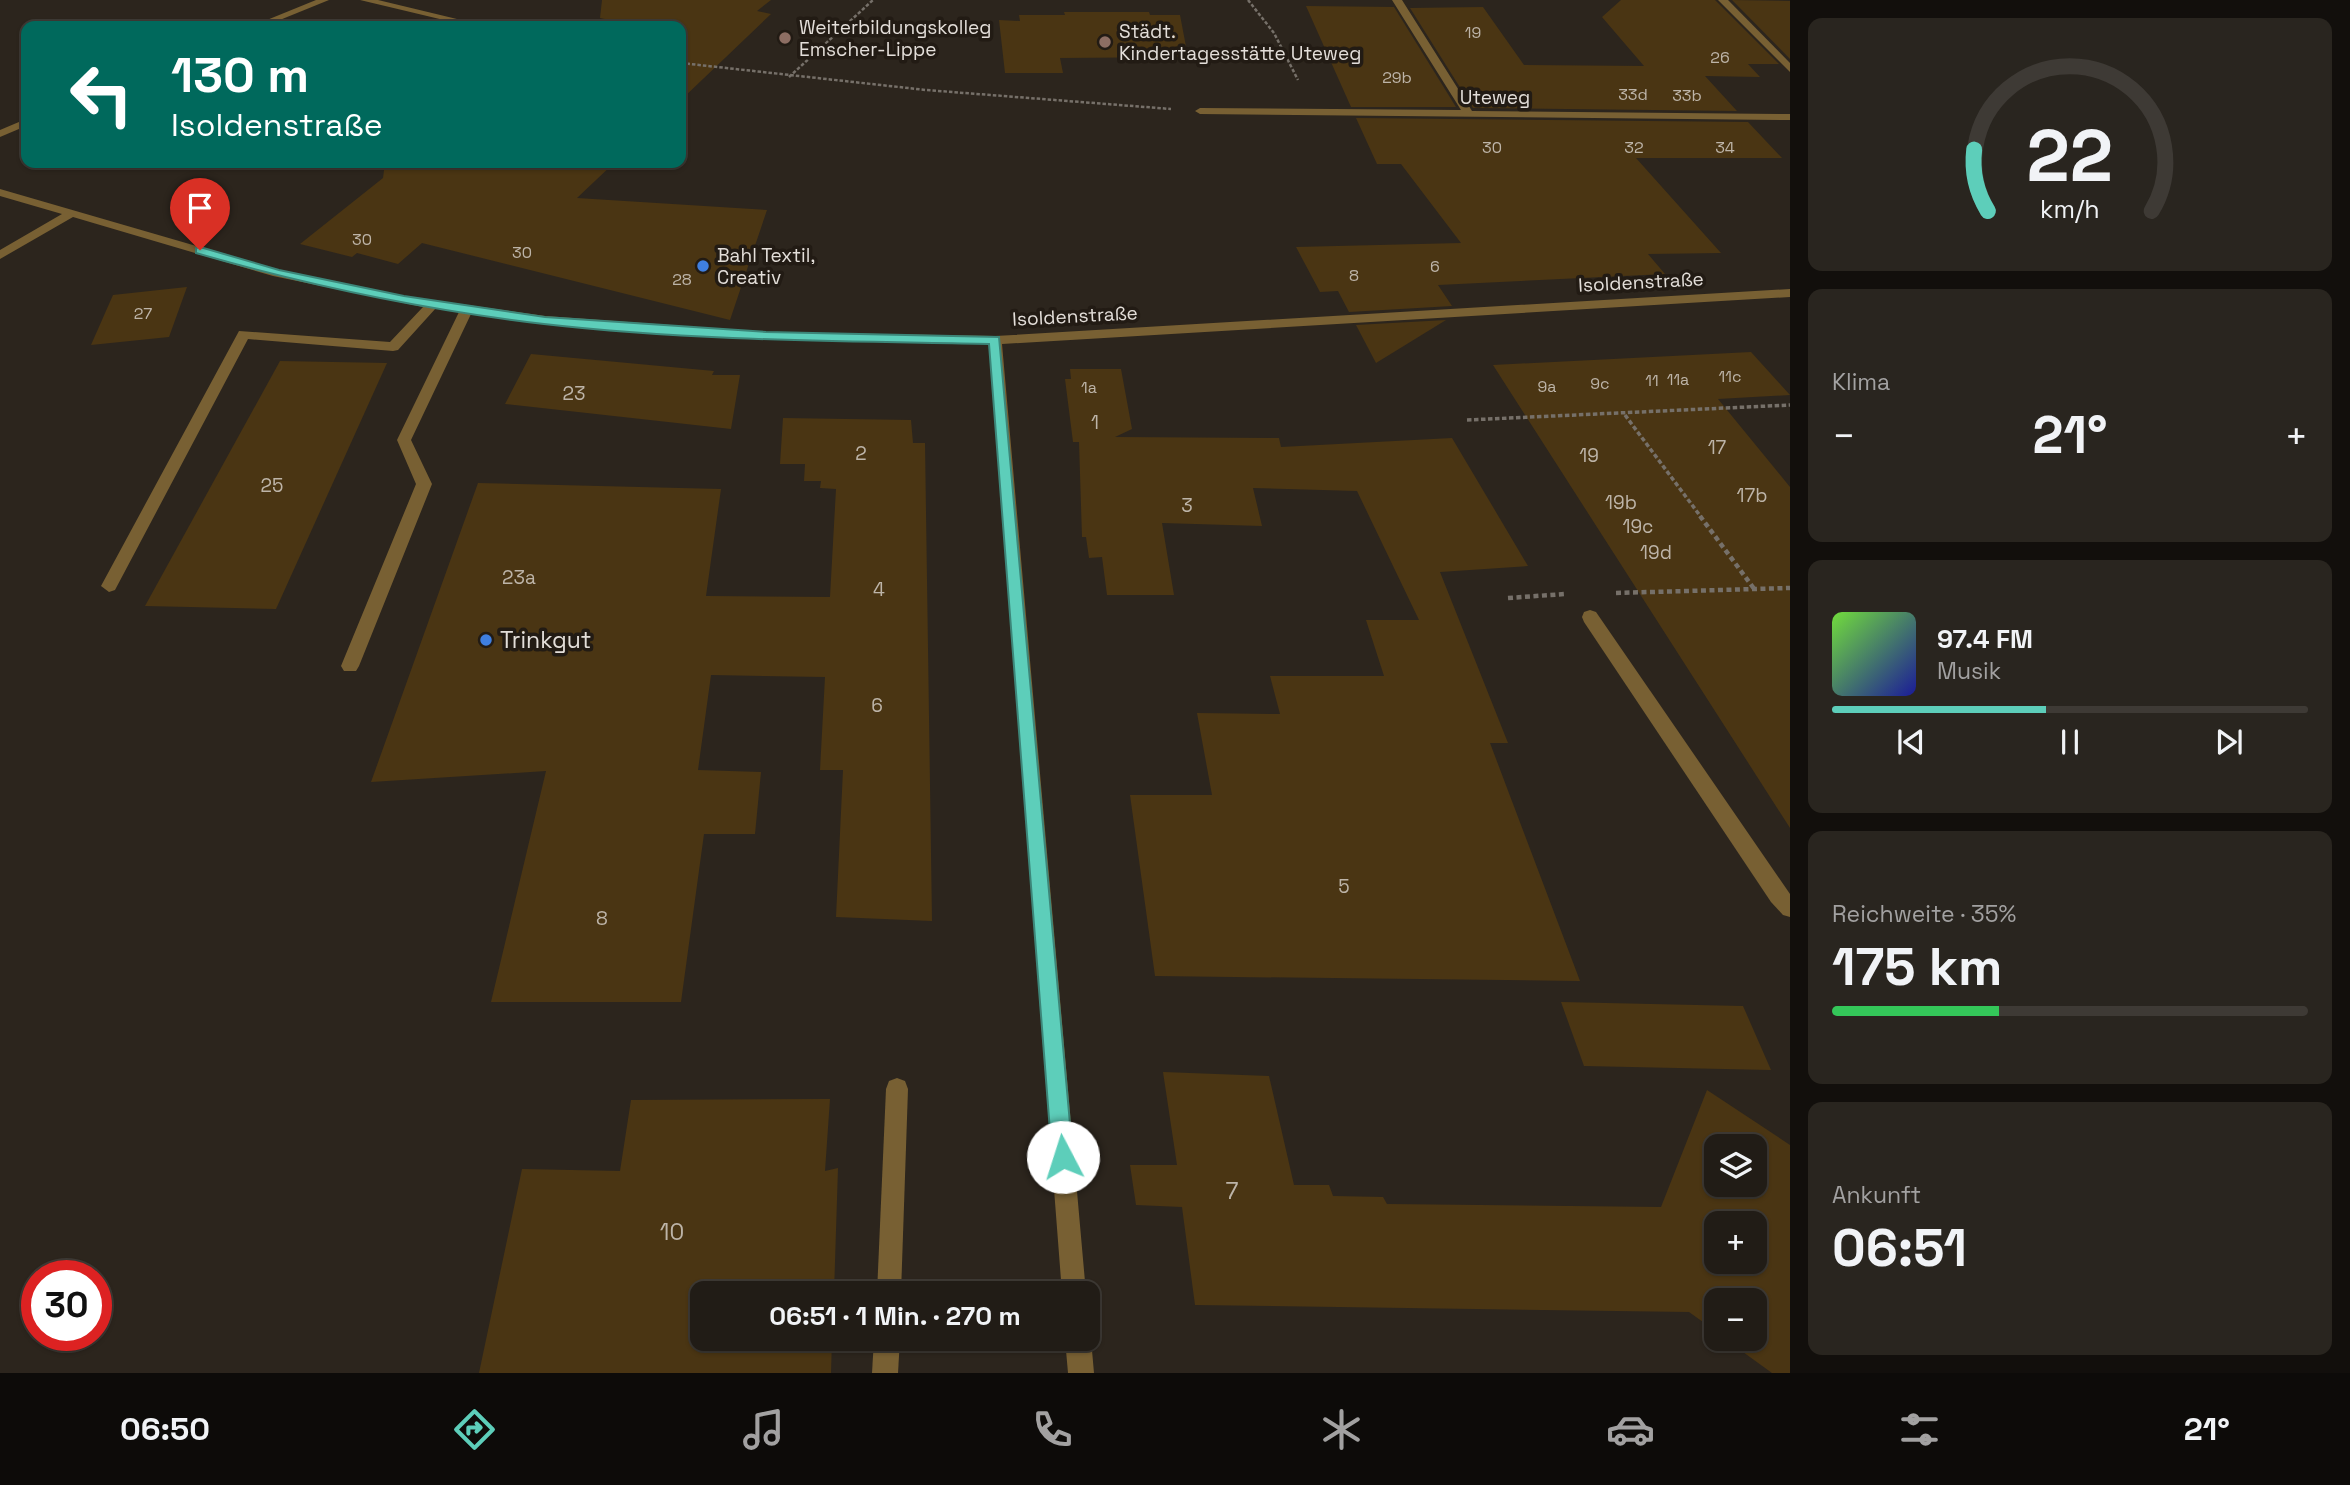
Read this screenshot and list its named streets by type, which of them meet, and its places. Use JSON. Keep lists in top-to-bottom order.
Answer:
{
  "streets": {
    "street": ["Uteweg", "Isoldenstraße"]
  },
  "places": [
    "Weiterbildungskolleg Emscher-Lippe",
    "Städt. Kindertagesstätte Uteweg",
    "Bahl Textil, Creativ",
    "Trinkgut"
  ],
  "house_numbers": [
    "19",
    "26",
    "29b",
    "33d",
    "33b",
    "30",
    "32",
    "34",
    "30",
    "30",
    "6",
    "8",
    "28",
    "27",
    "11c",
    "11a",
    "11",
    "9c",
    "9a",
    "1a",
    "23",
    "1",
    "17",
    "2",
    "19",
    "25",
    "17b",
    "19b",
    "3",
    "19c",
    "19d",
    "23a",
    "4",
    "6",
    "5",
    "8",
    "7",
    "10"
  ],
  "page": {
    "turn": ["130 m", "Isoldenstraße"],
    "tile": [
      "Klima",
      ["Reichweite · 35%", "175 km"],
      ["Ankunft", "06:51"]
    ],
    "heat": ["−", "21°", "+"],
    "song": ["97.4 FM", "Musik"],
    "map_buttons": ["+", "−"],
    "limit": "30",
    "trip": "06:51 · 1 Min. · 270 m",
    "tabs": ["06:50", "21°"],
    "gauge": ["22", "km/h"]
  }
}
